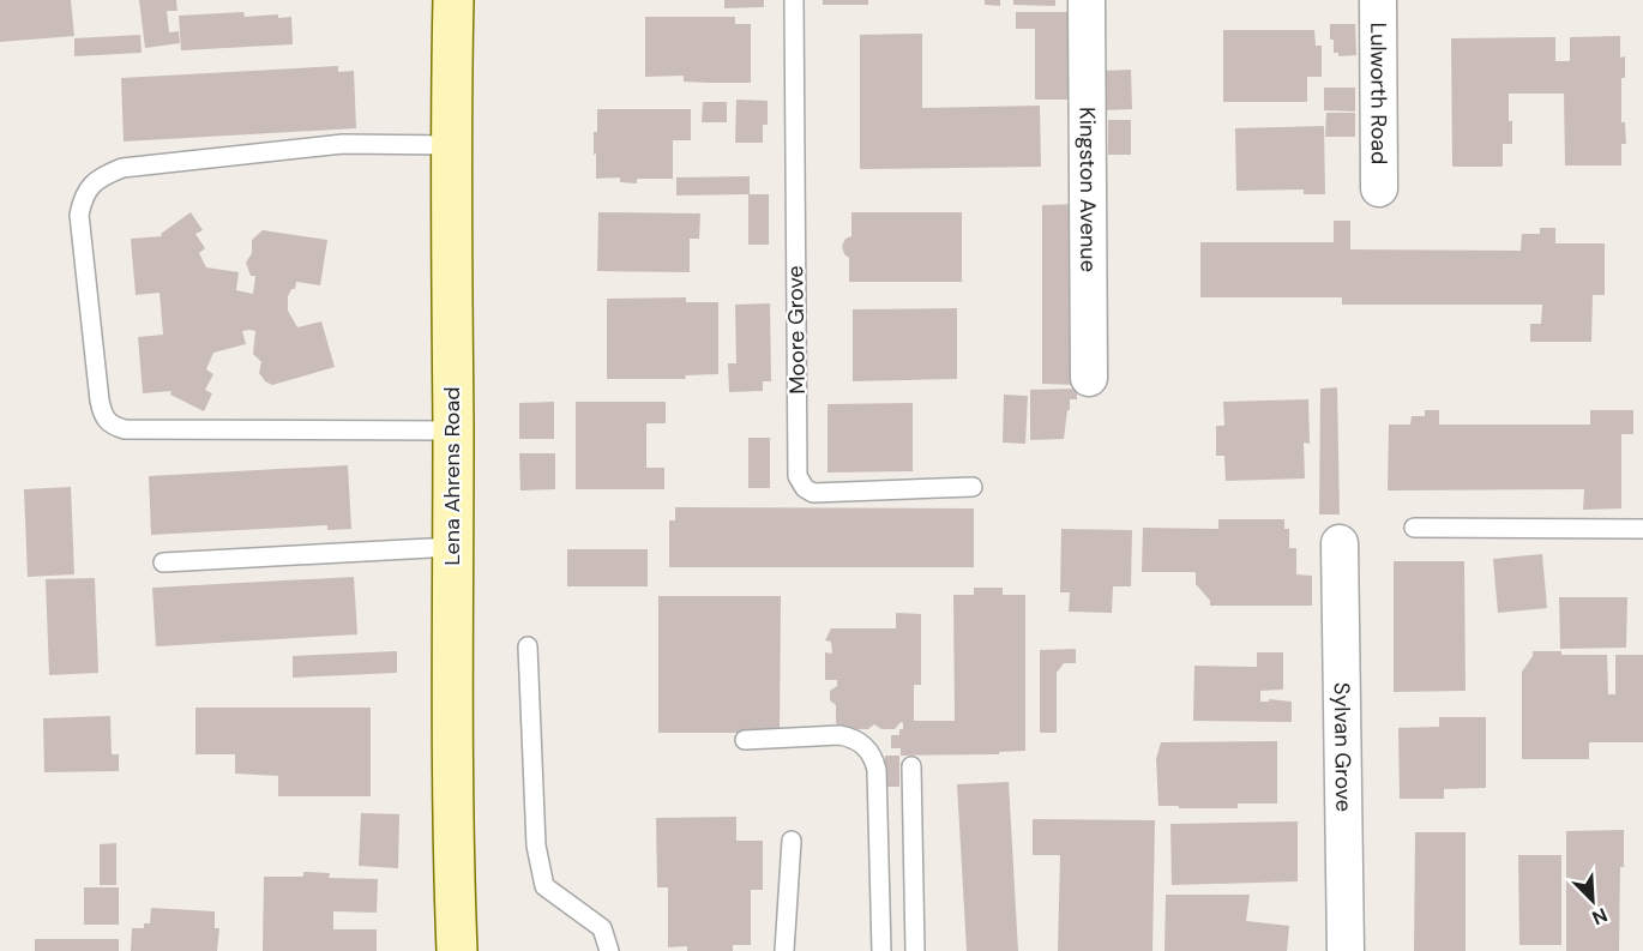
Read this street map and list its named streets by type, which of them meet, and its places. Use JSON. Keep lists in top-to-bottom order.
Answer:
{
  "streets": {
    "main road": ["Lena Ahrens Road"],
    "street": ["Lulworth Road", "Kingston Avenue", "Sylvan Grove"],
    "lane": ["Moore Grove"]
  },
  "north": "bottom right"
}
